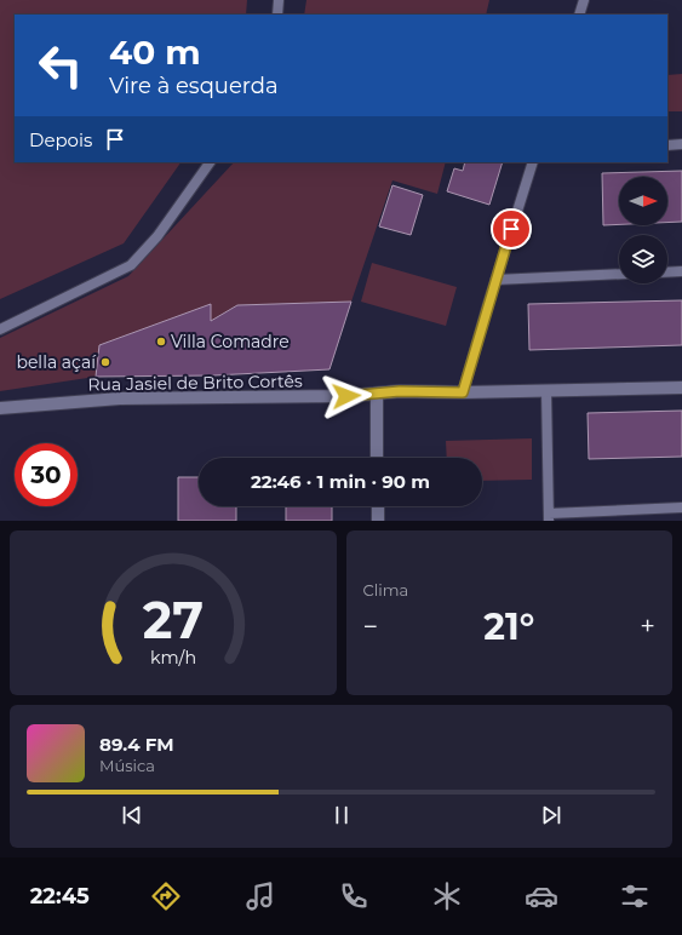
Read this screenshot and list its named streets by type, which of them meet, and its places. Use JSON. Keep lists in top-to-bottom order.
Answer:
{
  "streets": {
    "street": ["Rua Jasiel de Brito Cortês"]
  },
  "places": ["Villa Comadre", "bella açaí"],
  "north": "right",
  "page": {
    "turn": ["40 m", "Vire à esquerda"],
    "then": "Depois",
    "limit": "30",
    "trip": "22:46 · 1 min · 90 m",
    "tile": "Clima",
    "heat": ["−", "21°", "+"],
    "song": ["89.4 FM", "Música"],
    "tabs": "22:45",
    "gauge": ["27", "km/h"]
  }
}
